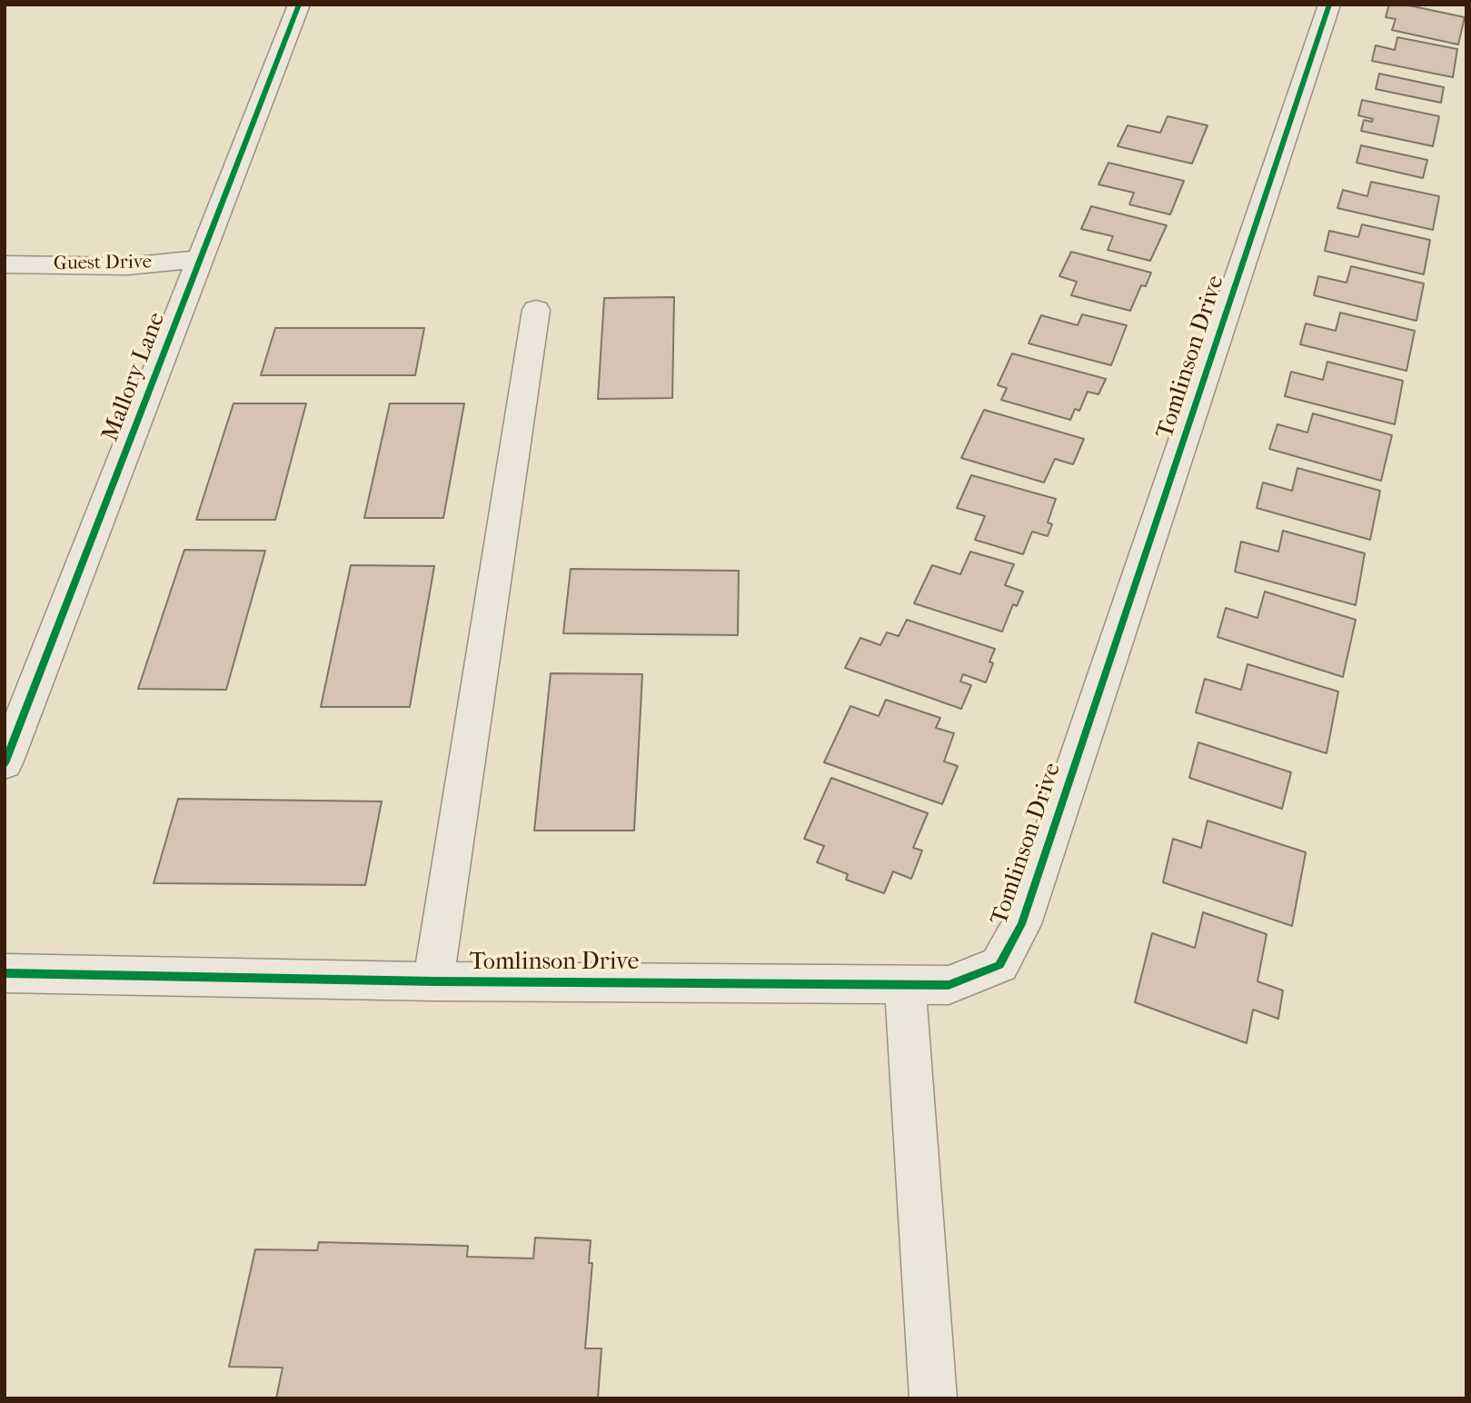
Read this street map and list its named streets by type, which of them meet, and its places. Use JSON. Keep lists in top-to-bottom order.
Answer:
{
  "streets": {
    "street": ["Guest Drive", "Tomlinson Drive", "Mallory Lane"]
  },
  "crossings": [
    ["Guest Drive", "Mallory Lane"]
  ]
}
